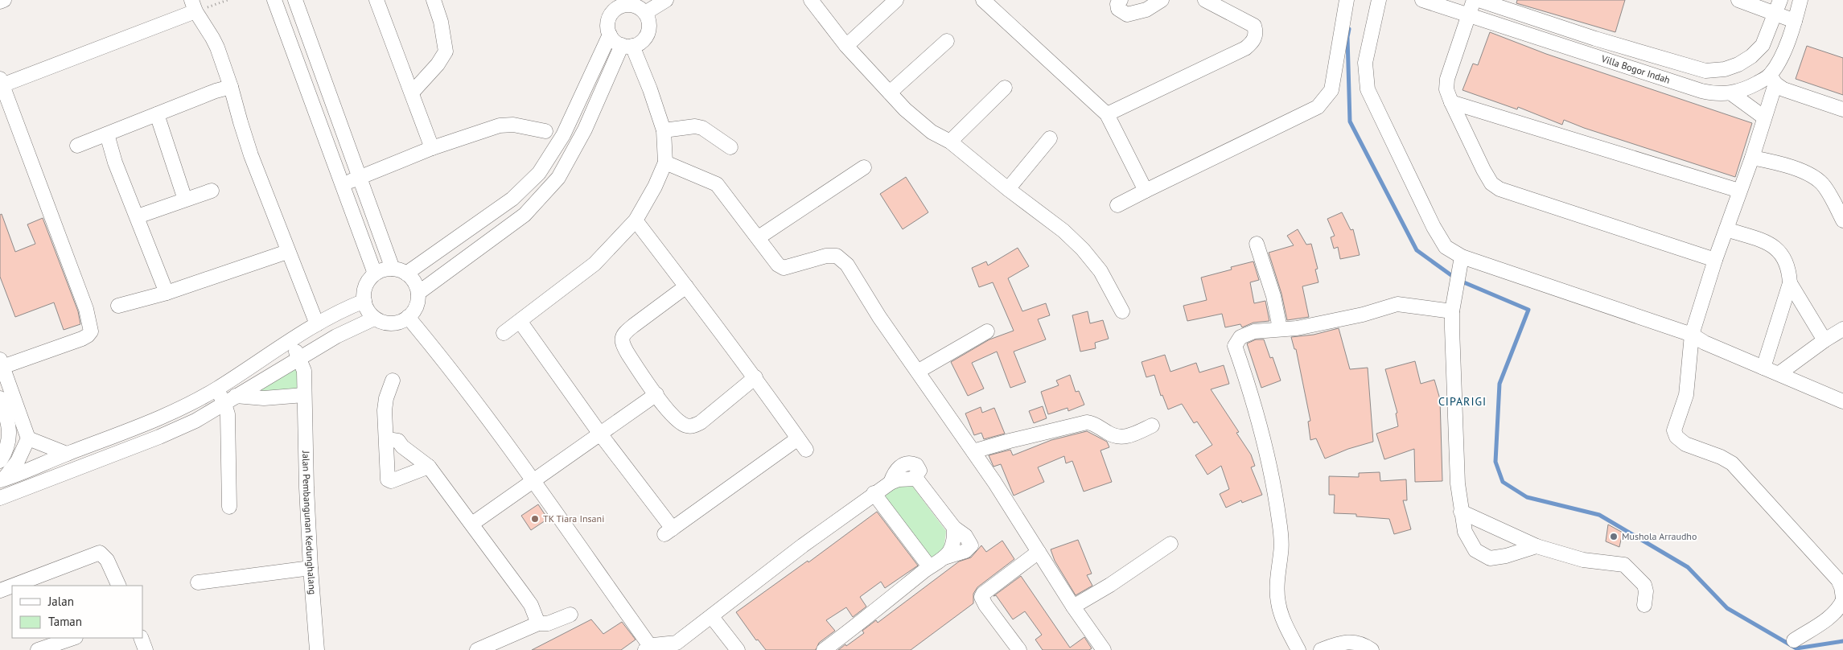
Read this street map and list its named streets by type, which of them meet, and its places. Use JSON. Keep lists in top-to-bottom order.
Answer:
{
  "streets": {
    "street": ["Villa Bogor Indah", "Jalan Pembangunan Kedunghalang"]
  },
  "districts": ["CIPARIGI"],
  "places": ["TK Tiara Insani", "Mushola Arraudho"],
  "legend": ["Jalan", "Taman"]
}
